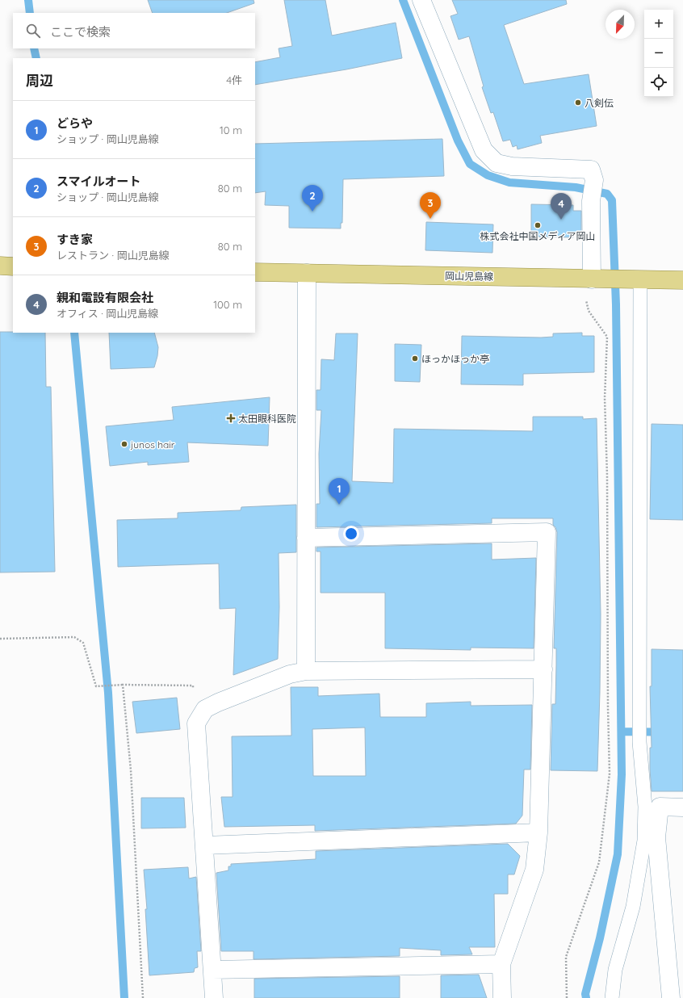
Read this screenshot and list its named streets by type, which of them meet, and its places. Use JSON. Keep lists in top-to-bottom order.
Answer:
{
  "streets": {
    "main road": ["岡山児島線"]
  },
  "places": {
    "other": [
      "八剣伝",
      "株式会社中国メディア岡山",
      "ほっかほっか亭",
      "junos hair"
    ],
    "health": ["太田眼科医院"]
  },
  "north": "bottom left",
  "page": {
    "map_buttons": ["+", "−"],
    "search": "ここで検索",
    "heading": ["周辺", "4件"],
    "list": [
      {
        "mark": "1",
        "name": "どらや",
        "note": "ショップ · 岡山児島線",
        "value": "10 m"
      },
      {
        "mark": "2",
        "name": "スマイルオート",
        "note": "ショップ · 岡山児島線",
        "value": "80 m"
      },
      {
        "mark": "3",
        "name": "すき家",
        "note": "レストラン · 岡山児島線",
        "value": "80 m"
      },
      {
        "mark": "4",
        "name": "親和電設有限会社",
        "note": "オフィス · 岡山児島線",
        "value": "100 m"
      }
    ],
    "pins": [
      "2",
      "3",
      "4",
      "1"
    ]
  }
}
